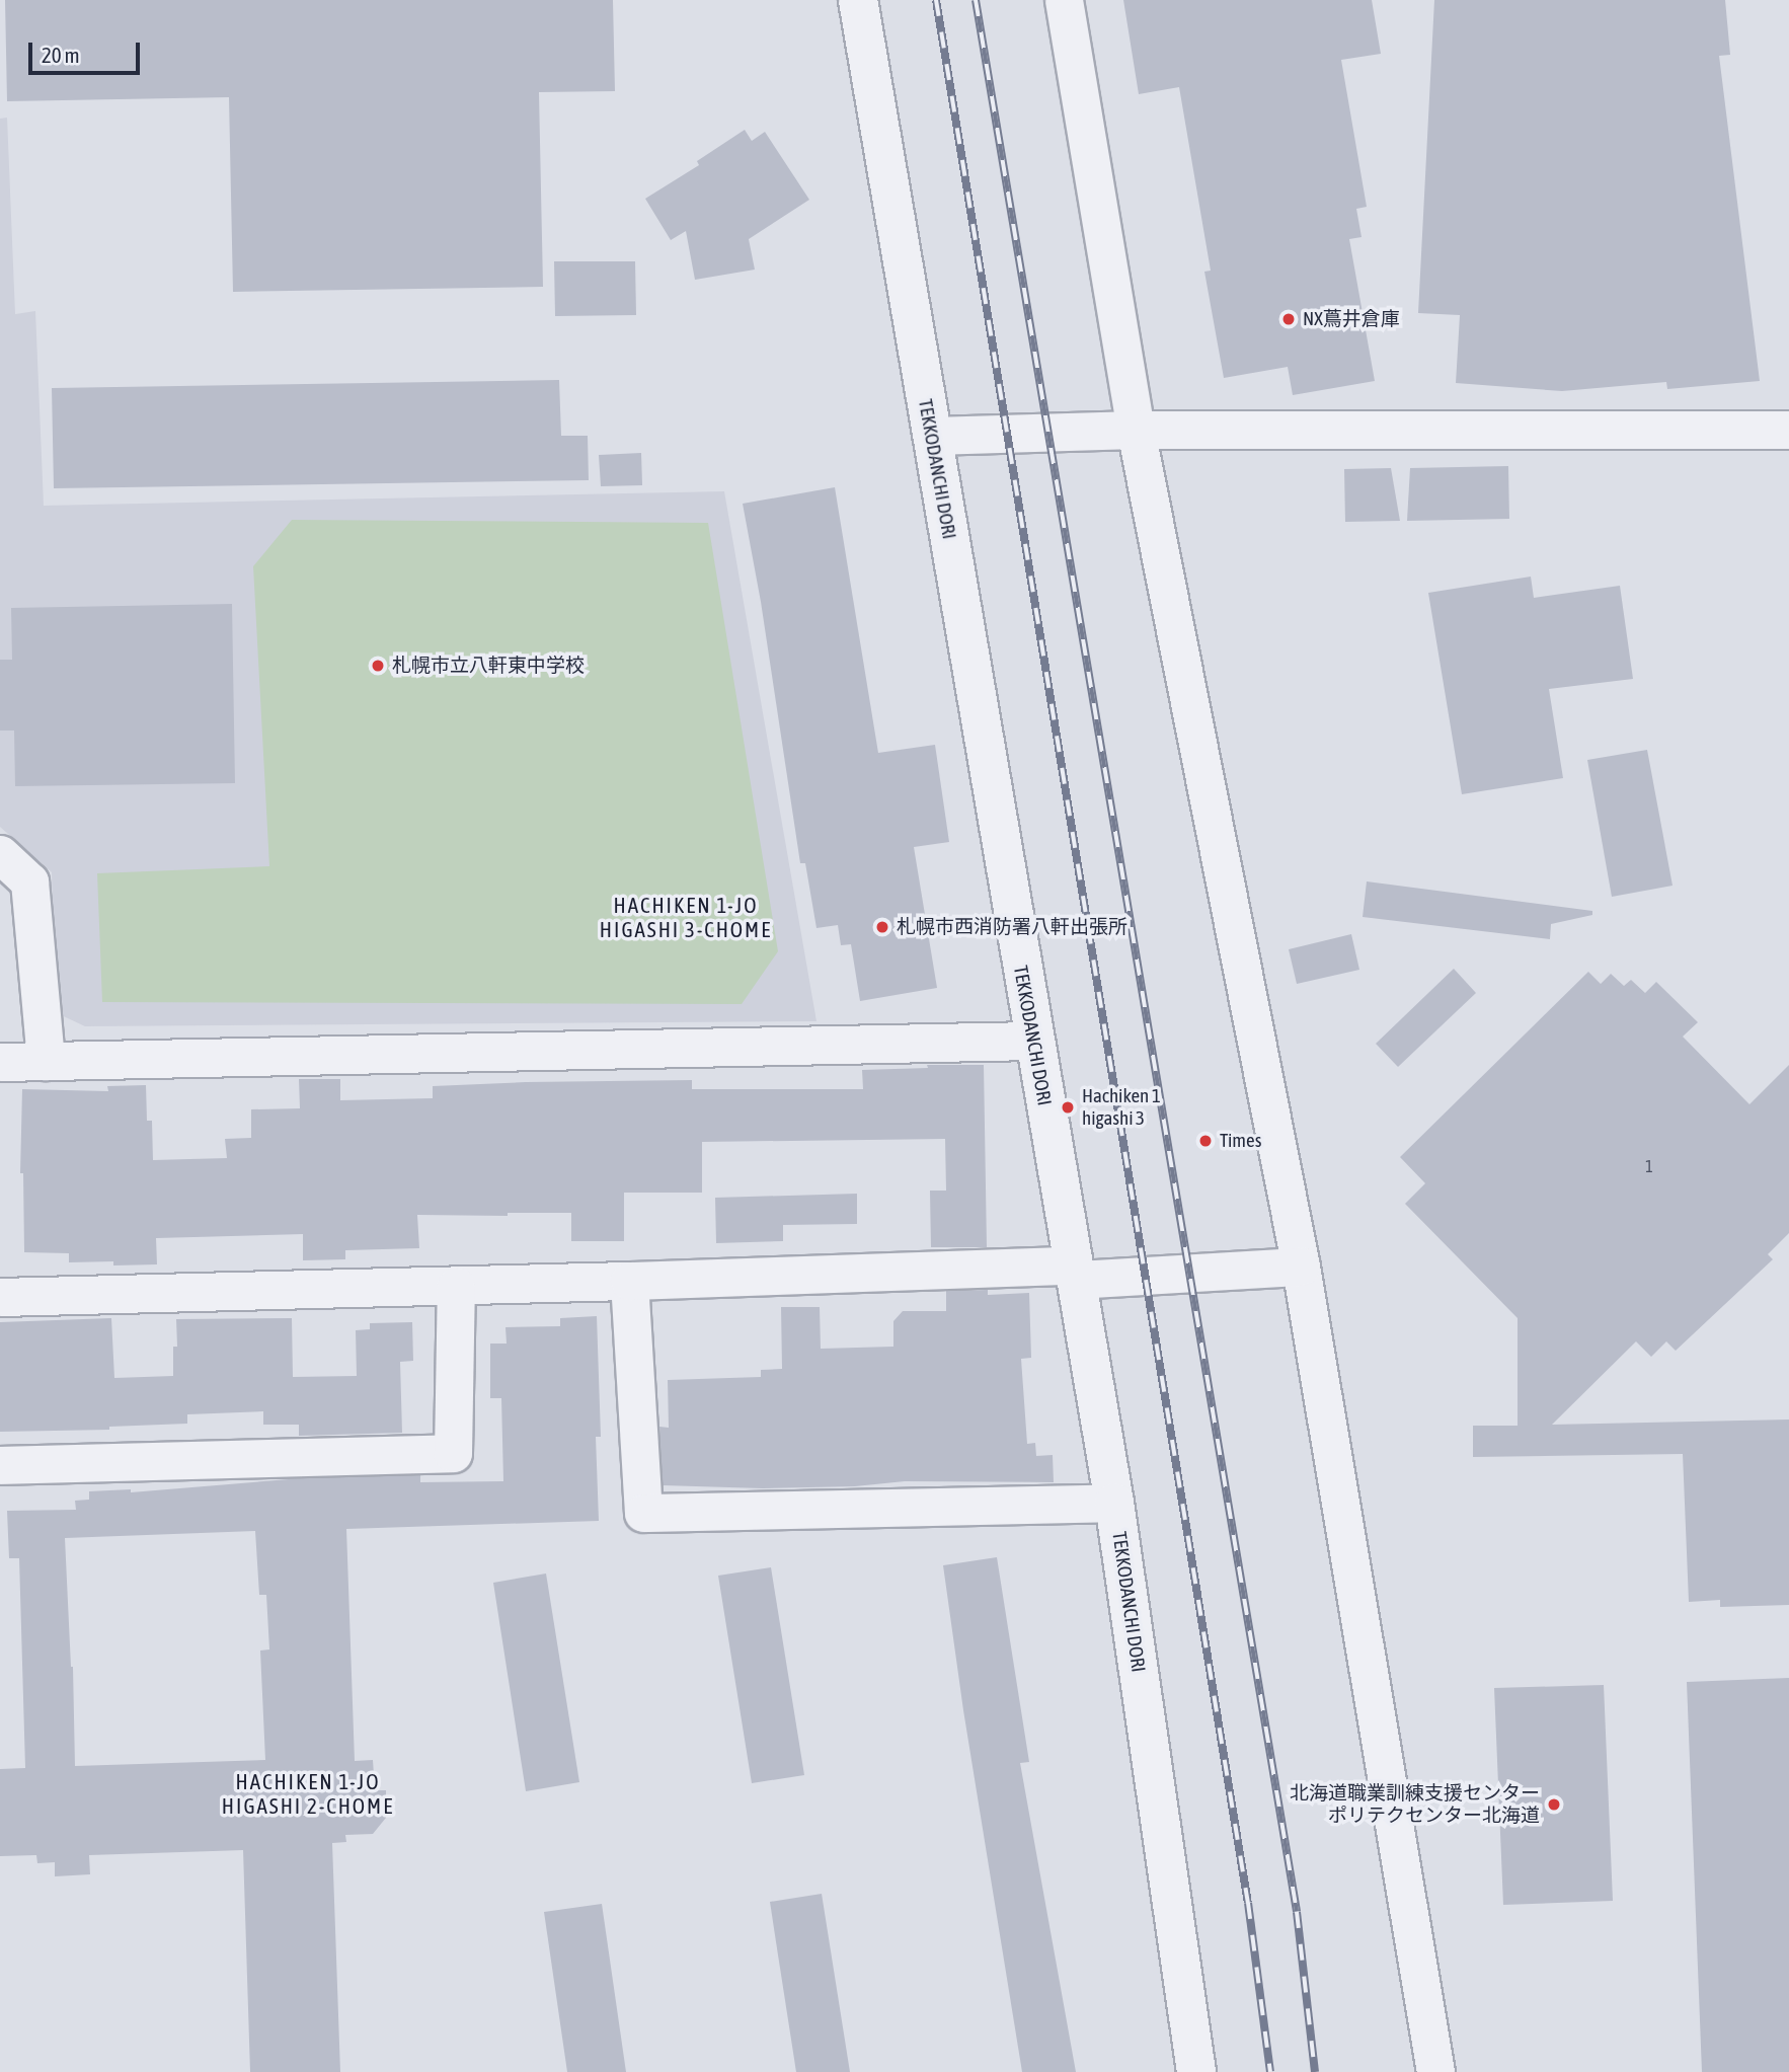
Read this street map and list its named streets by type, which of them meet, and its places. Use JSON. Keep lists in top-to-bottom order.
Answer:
{
  "streets": {
    "street": ["TEKKODANCHI DORI"]
  },
  "districts": ["HACHIKEN 1-JO HIGASHI 3-CHOME", "HACHIKEN 1-JO HIGASHI 2-CHOME"],
  "places": [
    "NX蔦井倉庫",
    "札幌市立八軒東中学校",
    "札幌市西消防署八軒出張所",
    "Hachiken 1 higashi 3",
    "Times",
    "北海道職業訓練支援センター ポリテクセンター北海道"
  ],
  "house_numbers": ["1"],
  "scale_bar": "20 m"
}
